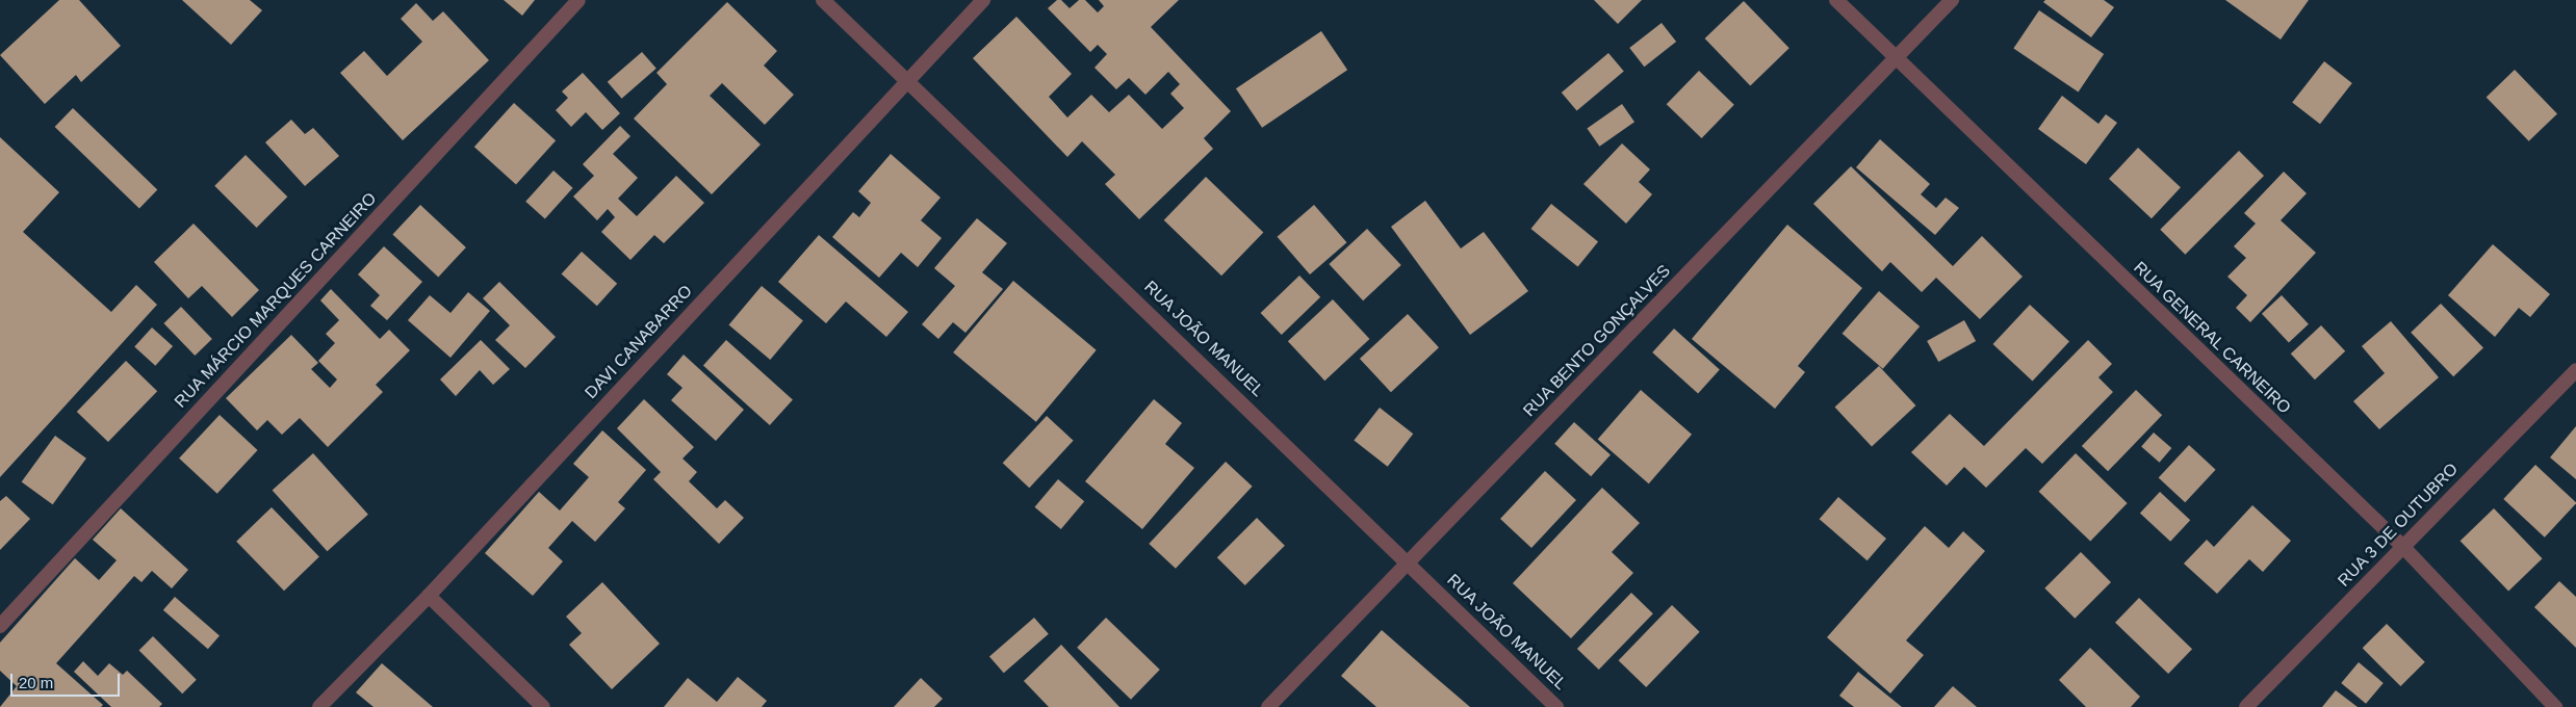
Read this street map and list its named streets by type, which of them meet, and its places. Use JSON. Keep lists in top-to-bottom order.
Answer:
{
  "streets": {
    "street": [
      "RUA MÁRCIO MARQUES CARNEIRO",
      "RUA GENERAL CARNEIRO",
      "RUA JOÃO MANUEL",
      "RUA BENTO GONÇALVES",
      "DAVI CANABARRO",
      "RUA 3 DE OUTUBRO"
    ]
  },
  "crossings": [
    ["RUA GENERAL CARNEIRO", "RUA BENTO GONÇALVES"],
    ["RUA GENERAL CARNEIRO", "RUA 3 DE OUTUBRO"],
    ["RUA JOÃO MANUEL", "RUA BENTO GONÇALVES"],
    ["RUA JOÃO MANUEL", "DAVI CANABARRO"]
  ],
  "scale_bar": "20 m"
}
